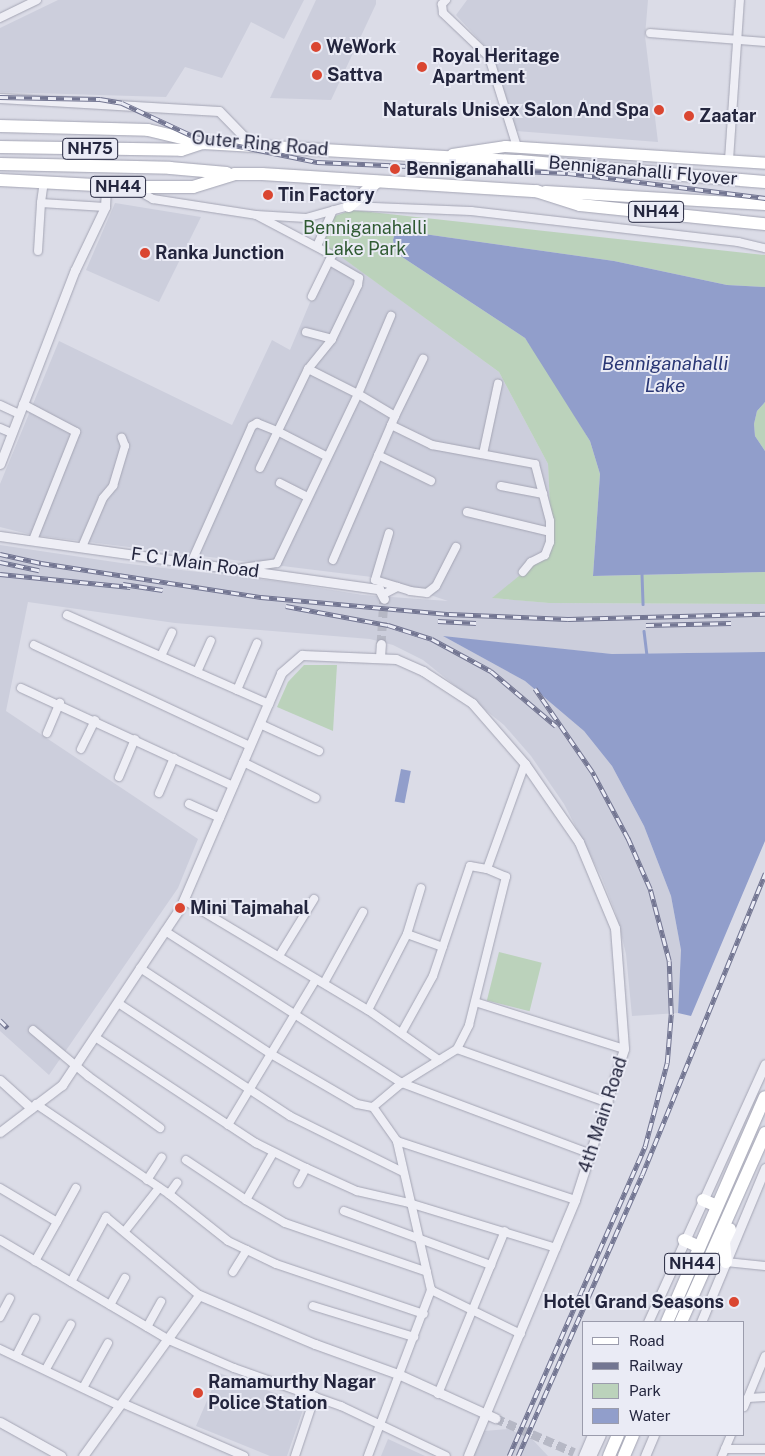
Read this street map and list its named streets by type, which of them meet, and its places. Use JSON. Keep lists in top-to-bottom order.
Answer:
{
  "streets": {
    "highway": [
      "Outer Ring Road",
      "NH75",
      "Benniganahalli Flyover",
      "NH44"
    ],
    "street": ["F C I Main Road", "4th Main Road"]
  },
  "crossings": [
    ["Outer Ring Road", "NH75"],
    ["Outer Ring Road", "Benniganahalli Flyover"]
  ],
  "water": ["Benniganahalli Lake"],
  "parks": ["Benniganahalli Lake Park"],
  "places": [
    "WeWork",
    "Royal Heritage Apartment",
    "Sattva",
    "Naturals Unisex Salon And Spa",
    "Zaatar",
    "Benniganahalli",
    "Tin Factory",
    "Ranka Junction",
    "Mini Tajmahal",
    "Hotel Grand Seasons",
    "Ramamurthy Nagar Police Station"
  ],
  "legend": [
    "Road",
    "Railway",
    "Park",
    "Water"
  ]
}
